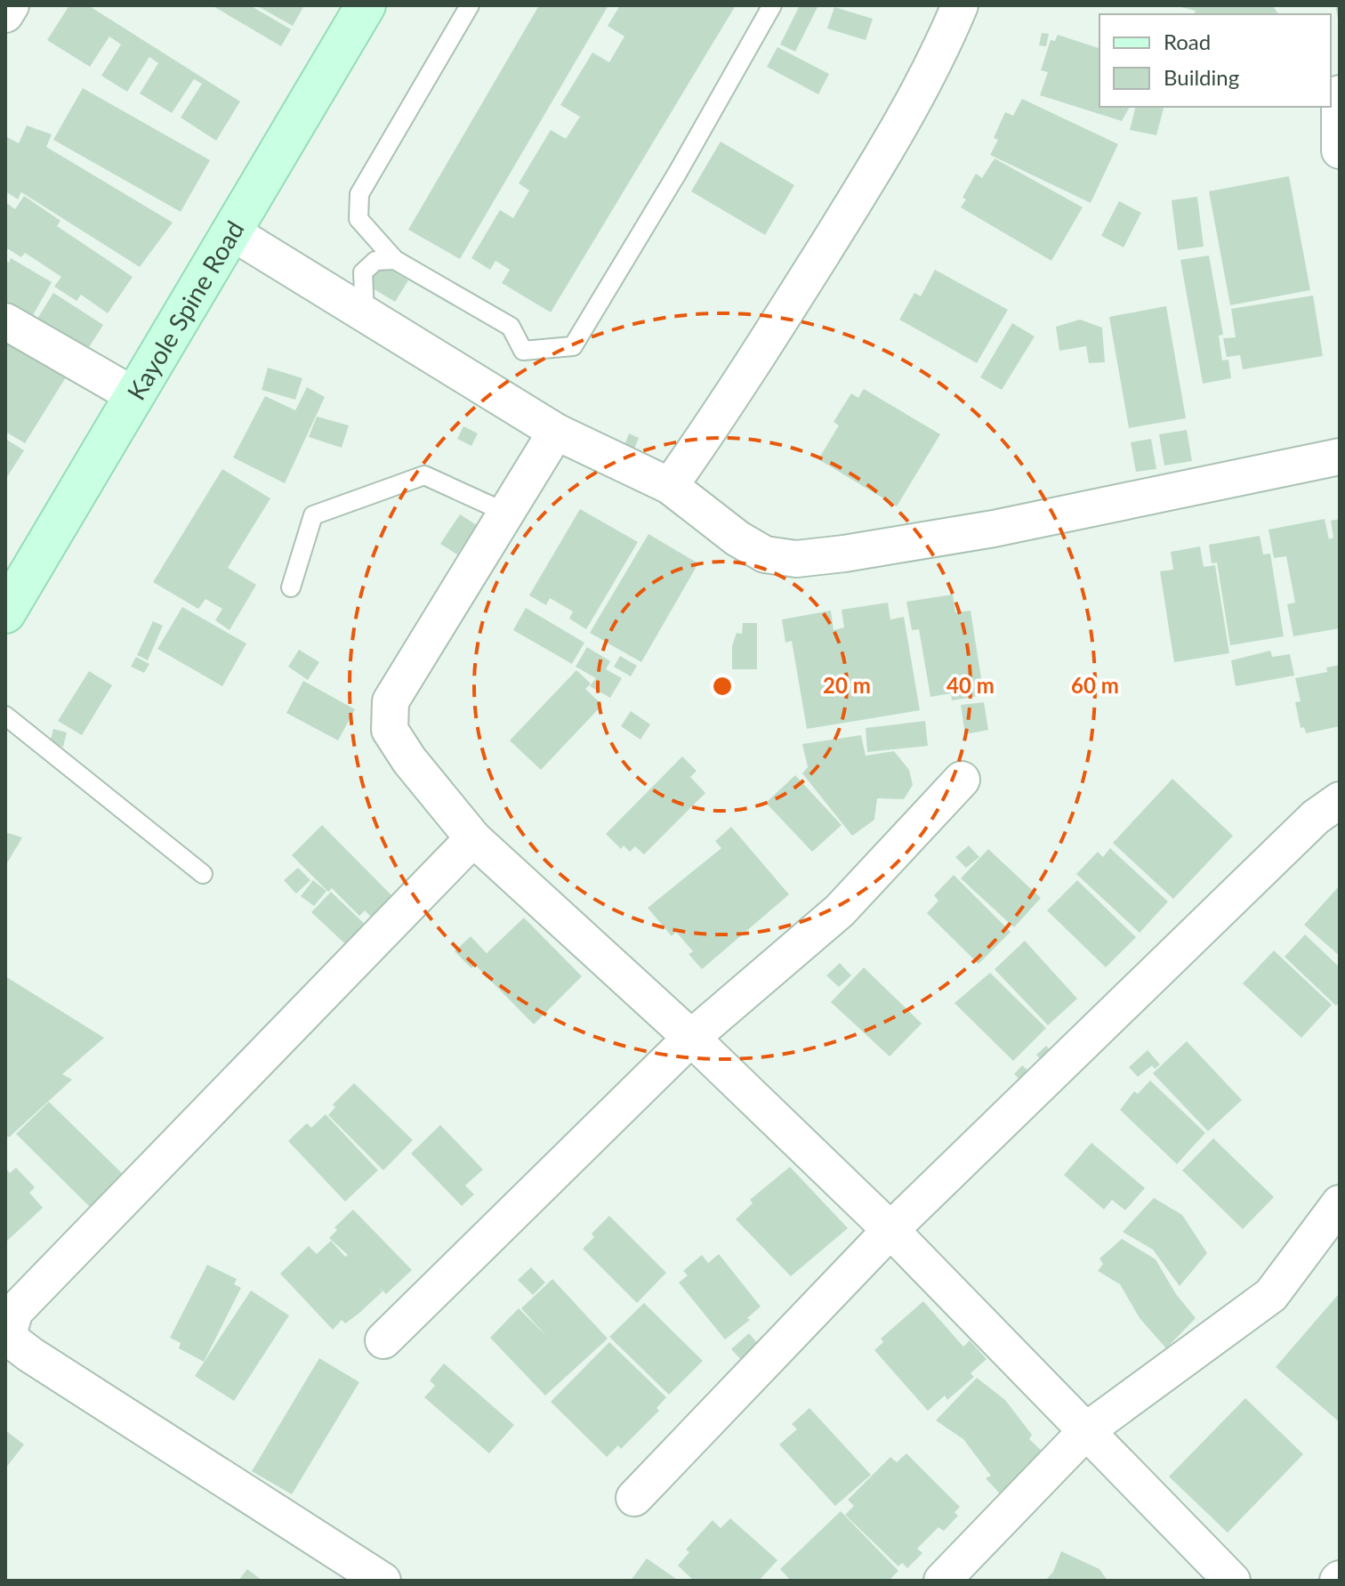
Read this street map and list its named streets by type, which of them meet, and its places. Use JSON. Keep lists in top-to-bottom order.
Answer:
{
  "streets": {
    "main road": ["Kayole Spine Road"]
  },
  "legend": ["Road", "Building"],
  "rings": ["20 m", "40 m", "60 m"]
}
